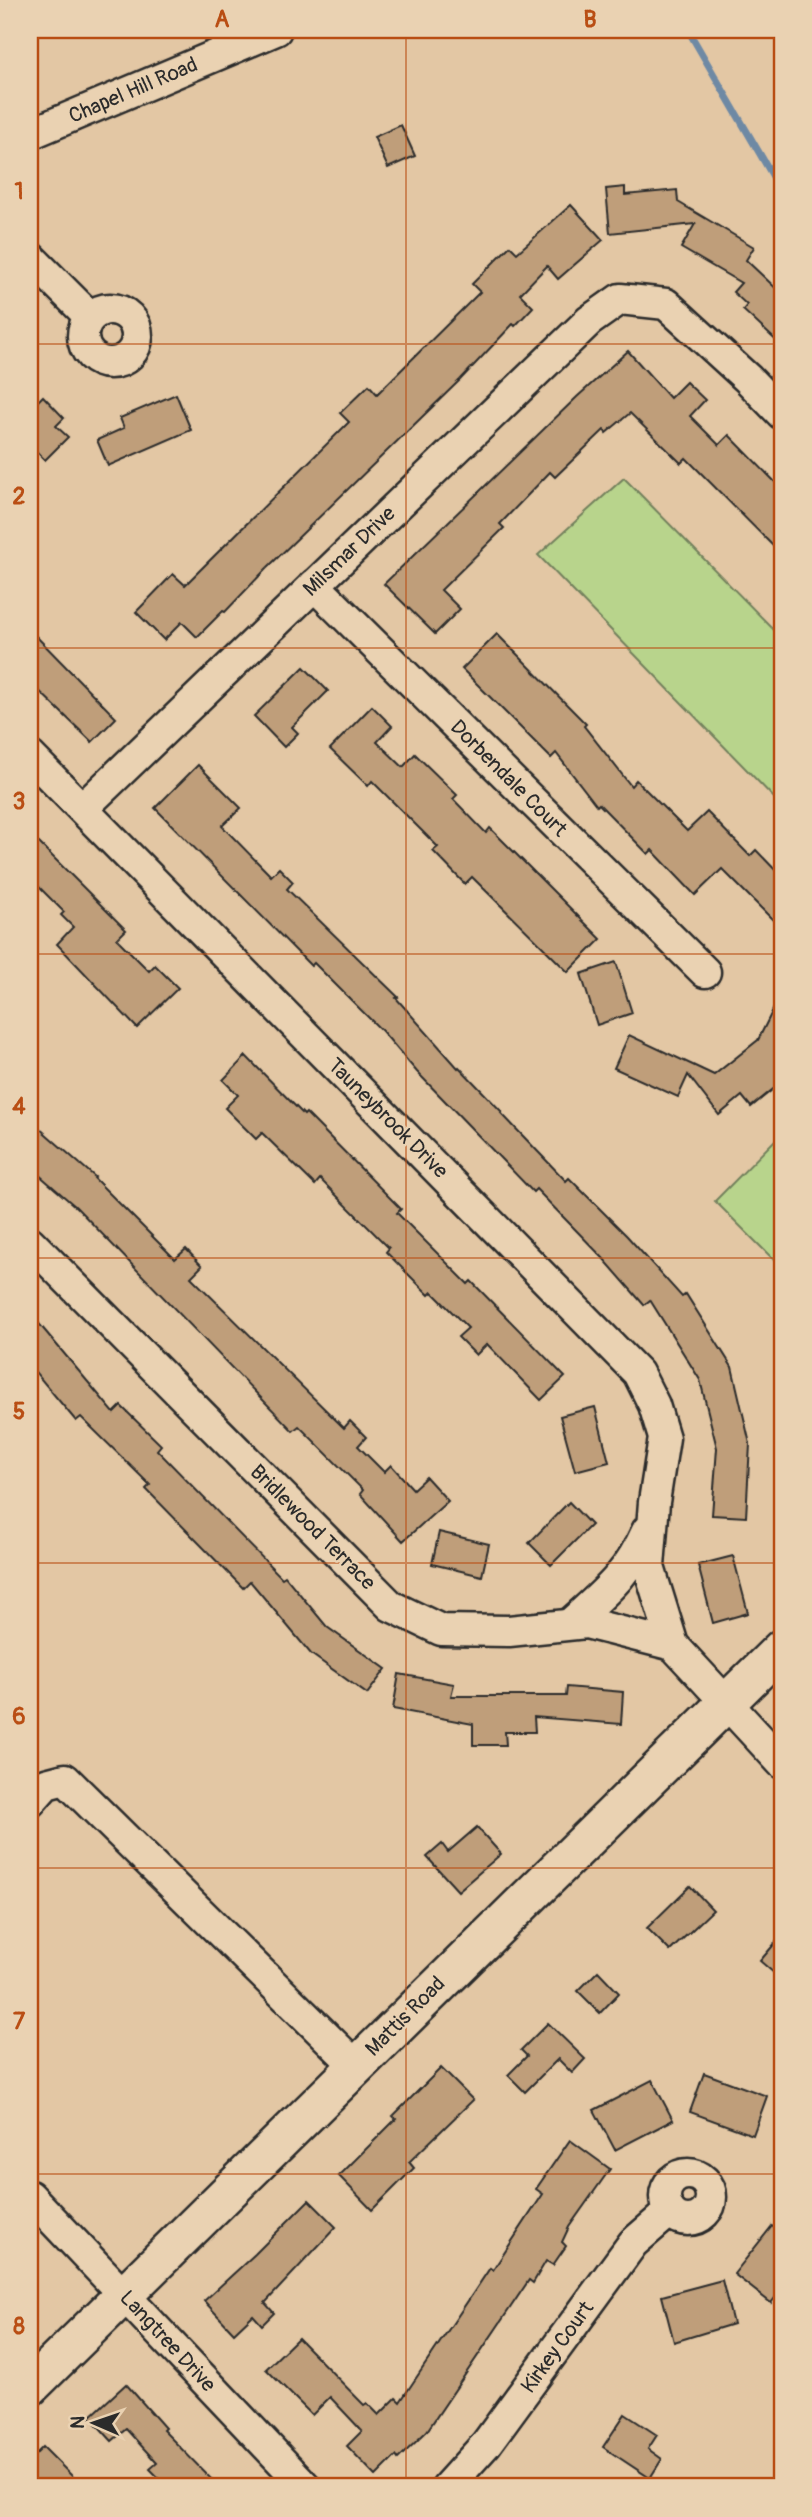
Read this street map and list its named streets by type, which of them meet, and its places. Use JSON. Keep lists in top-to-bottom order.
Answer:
{
  "streets": {
    "main road": ["Mattis Road"],
    "street": [
      "Chapel Hill Road",
      "Milsmar Drive",
      "Dorbendale Court",
      "Tauneybrook Drive",
      "Bridlewood Terrace",
      "Langtree Drive",
      "Kirkey Court"
    ]
  },
  "crossings": [
    ["Milsmar Drive", "Dorbendale Court"],
    ["Milsmar Drive", "Tauneybrook Drive"],
    ["Tauneybrook Drive", "Bridlewood Terrace"],
    ["Tauneybrook Drive", "Mattis Road"],
    ["Mattis Road", "Langtree Drive"]
  ],
  "north": "left",
  "grid": {
    "columns": ["A", "B"],
    "rows": [
      "1",
      "2",
      "3",
      "4",
      "5",
      "6",
      "7",
      "8"
    ]
  }
}
